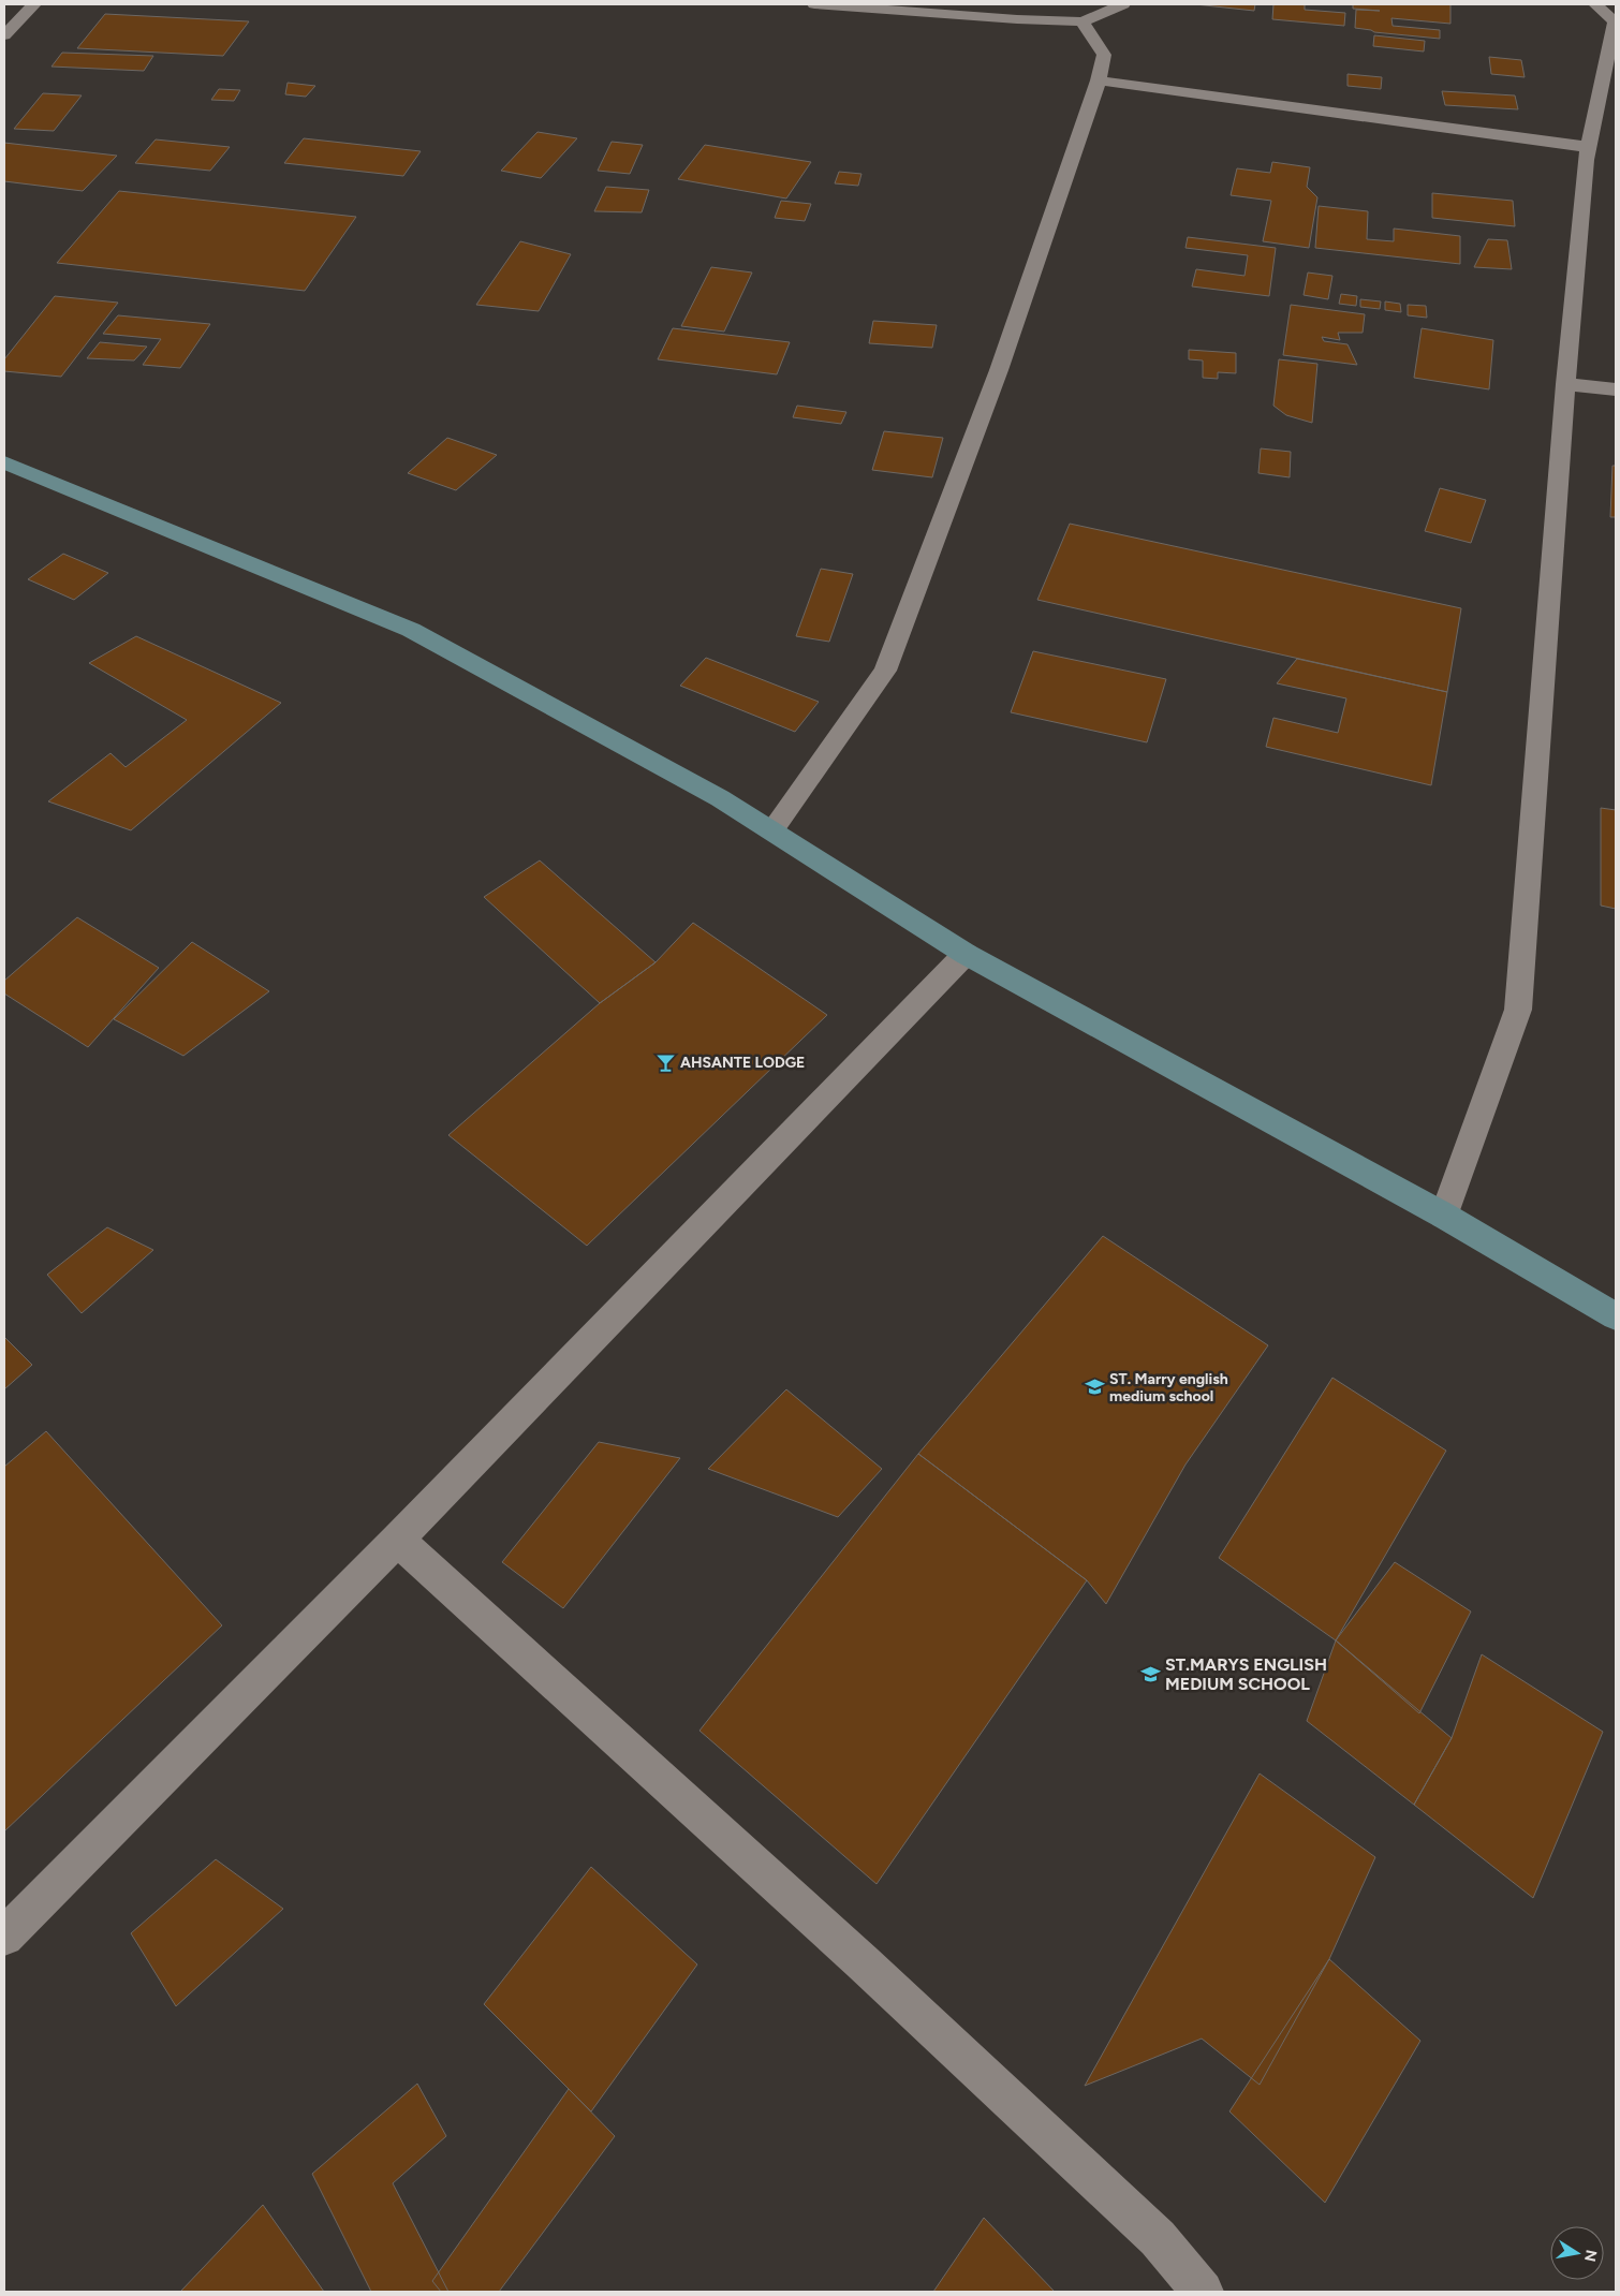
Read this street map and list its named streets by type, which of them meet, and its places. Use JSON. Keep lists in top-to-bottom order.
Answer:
{
  "places": {
    "bar": ["AHSANTE LODGE"],
    "school or university": ["ST. Marry english medium school", "ST.MARYS ENGLISH MEDIUM SCHOOL"]
  },
  "north": "right"
}
